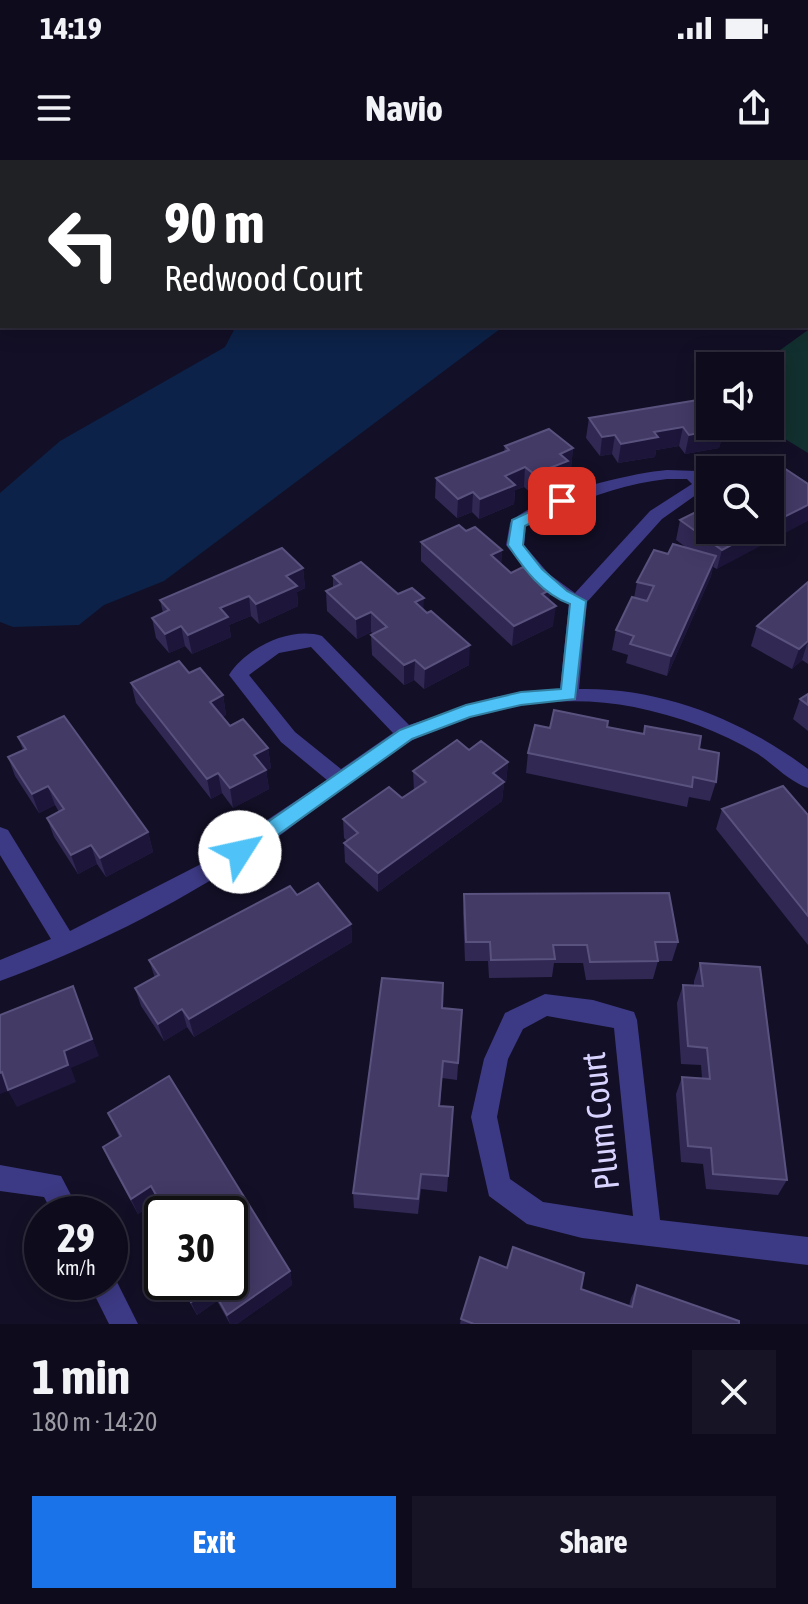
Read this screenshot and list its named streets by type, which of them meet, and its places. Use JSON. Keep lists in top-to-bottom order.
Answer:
{
  "streets": {
    "street": ["Plum Court"]
  },
  "page": {
    "status": "14:19",
    "header": "Navio",
    "turn": ["90 m", "Redwood Court"],
    "speed": "29 km/h",
    "limit": "30",
    "heading": ["1 min", "180 m · 14:20"],
    "buttons": ["Exit", "Share"]
  }
}
